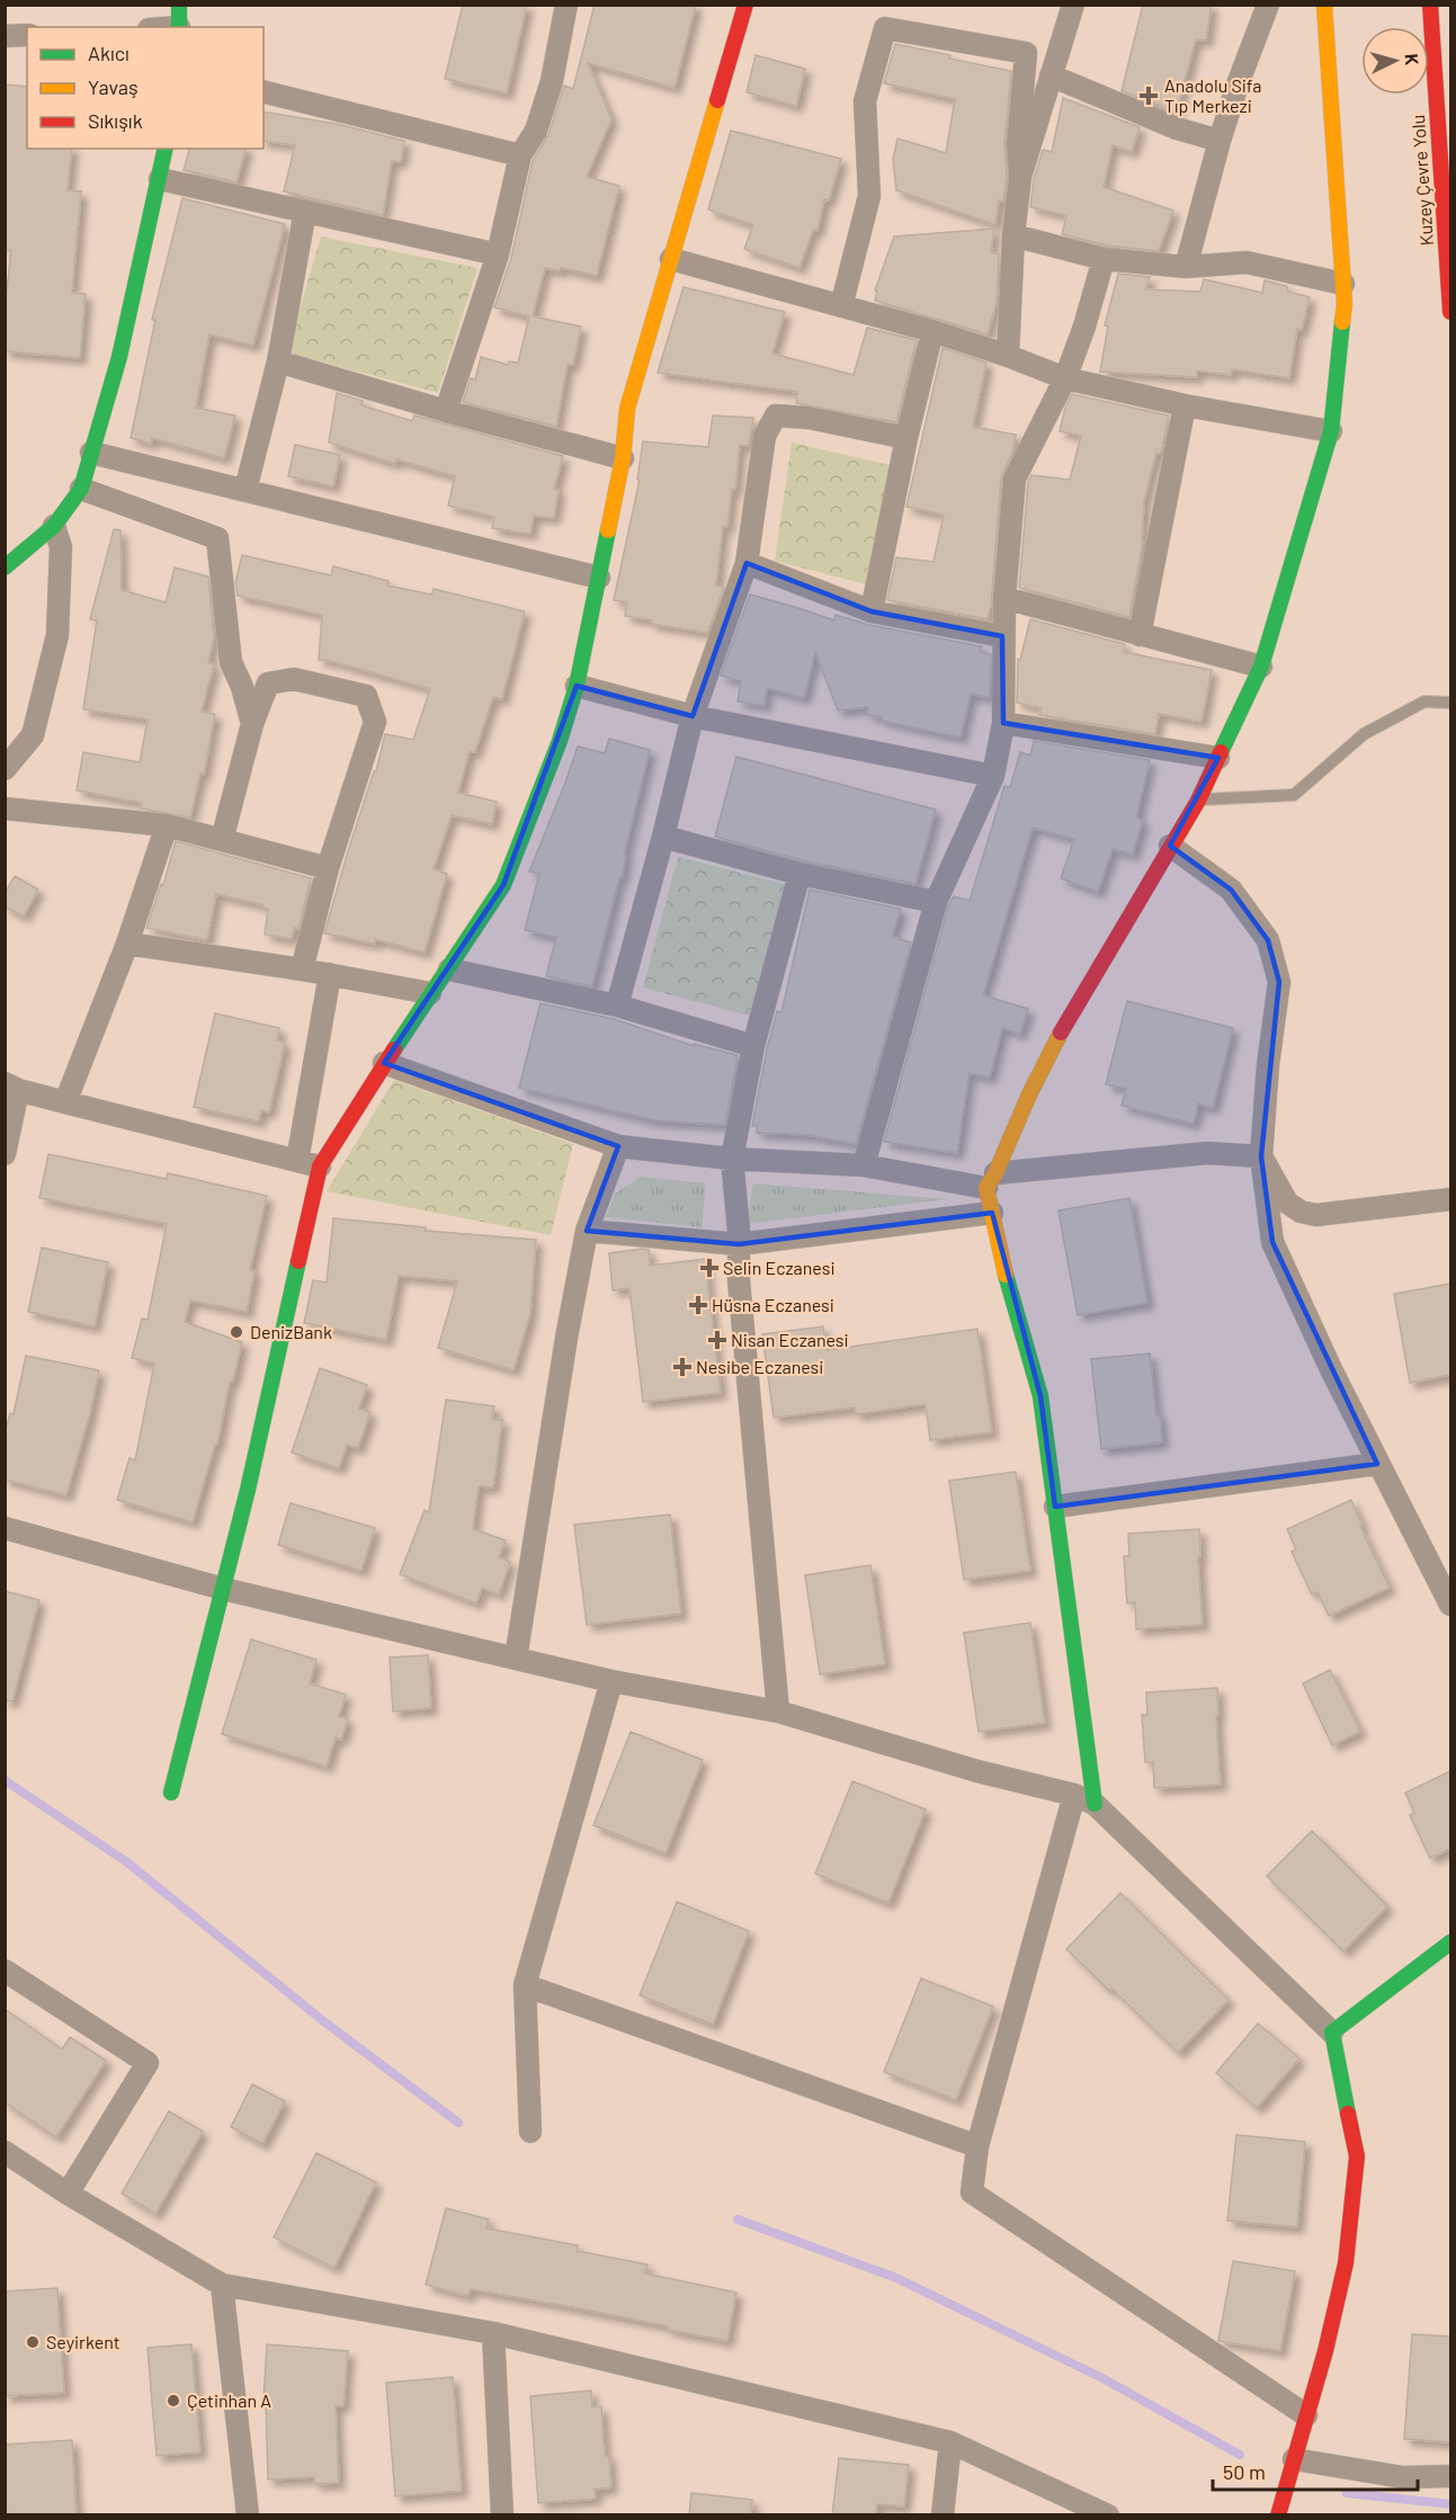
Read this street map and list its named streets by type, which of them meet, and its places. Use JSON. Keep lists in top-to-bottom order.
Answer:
{
  "streets": {
    "street": ["Kuzey Çevre Yolu"]
  },
  "places": {
    "health": [
      "Anadolu Sifa Tıp Merkezi",
      "Selin Eczanesi",
      "Hüsna Eczanesi",
      "Nisan Eczanesi",
      "Nesibe Eczanesi"
    ],
    "other": ["DenizBank", "Seyirkent", "Çetinhan A"]
  },
  "legend": ["Akıcı", "Yavaş", "Sıkışık"],
  "scale_bar": "50 m",
  "north": "right"
}
